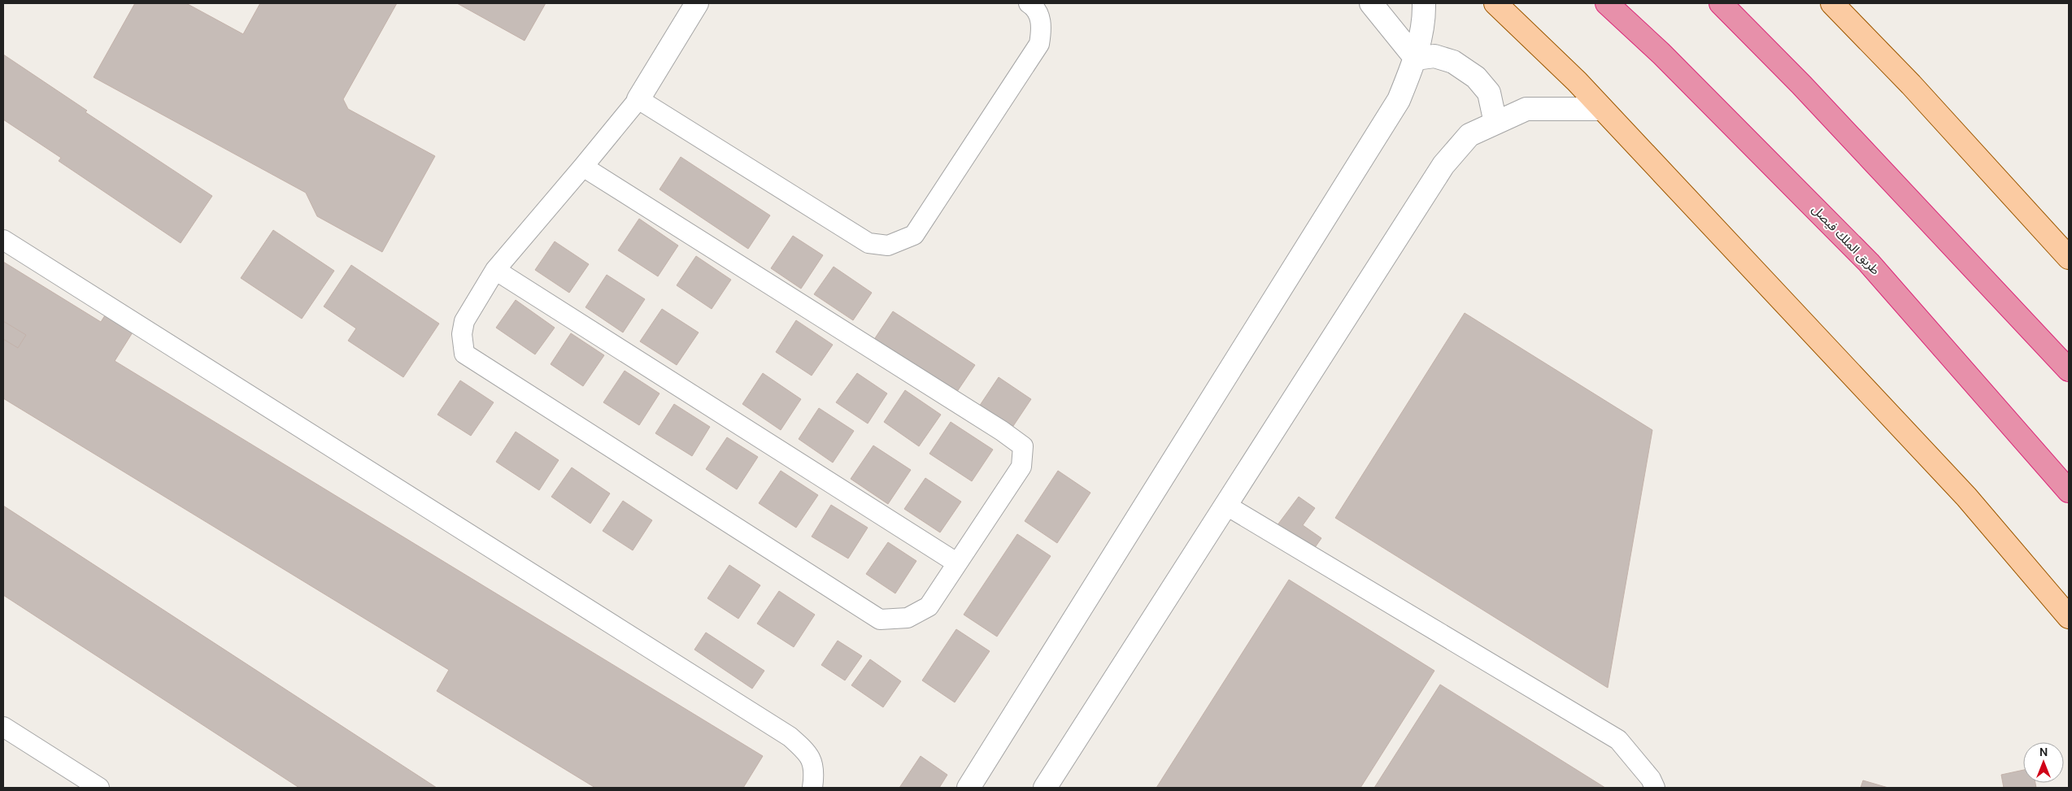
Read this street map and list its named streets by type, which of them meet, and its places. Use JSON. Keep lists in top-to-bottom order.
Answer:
{
  "streets": {
    "highway": ["طريق الملك فيصل"]
  },
  "north": "top"
}
